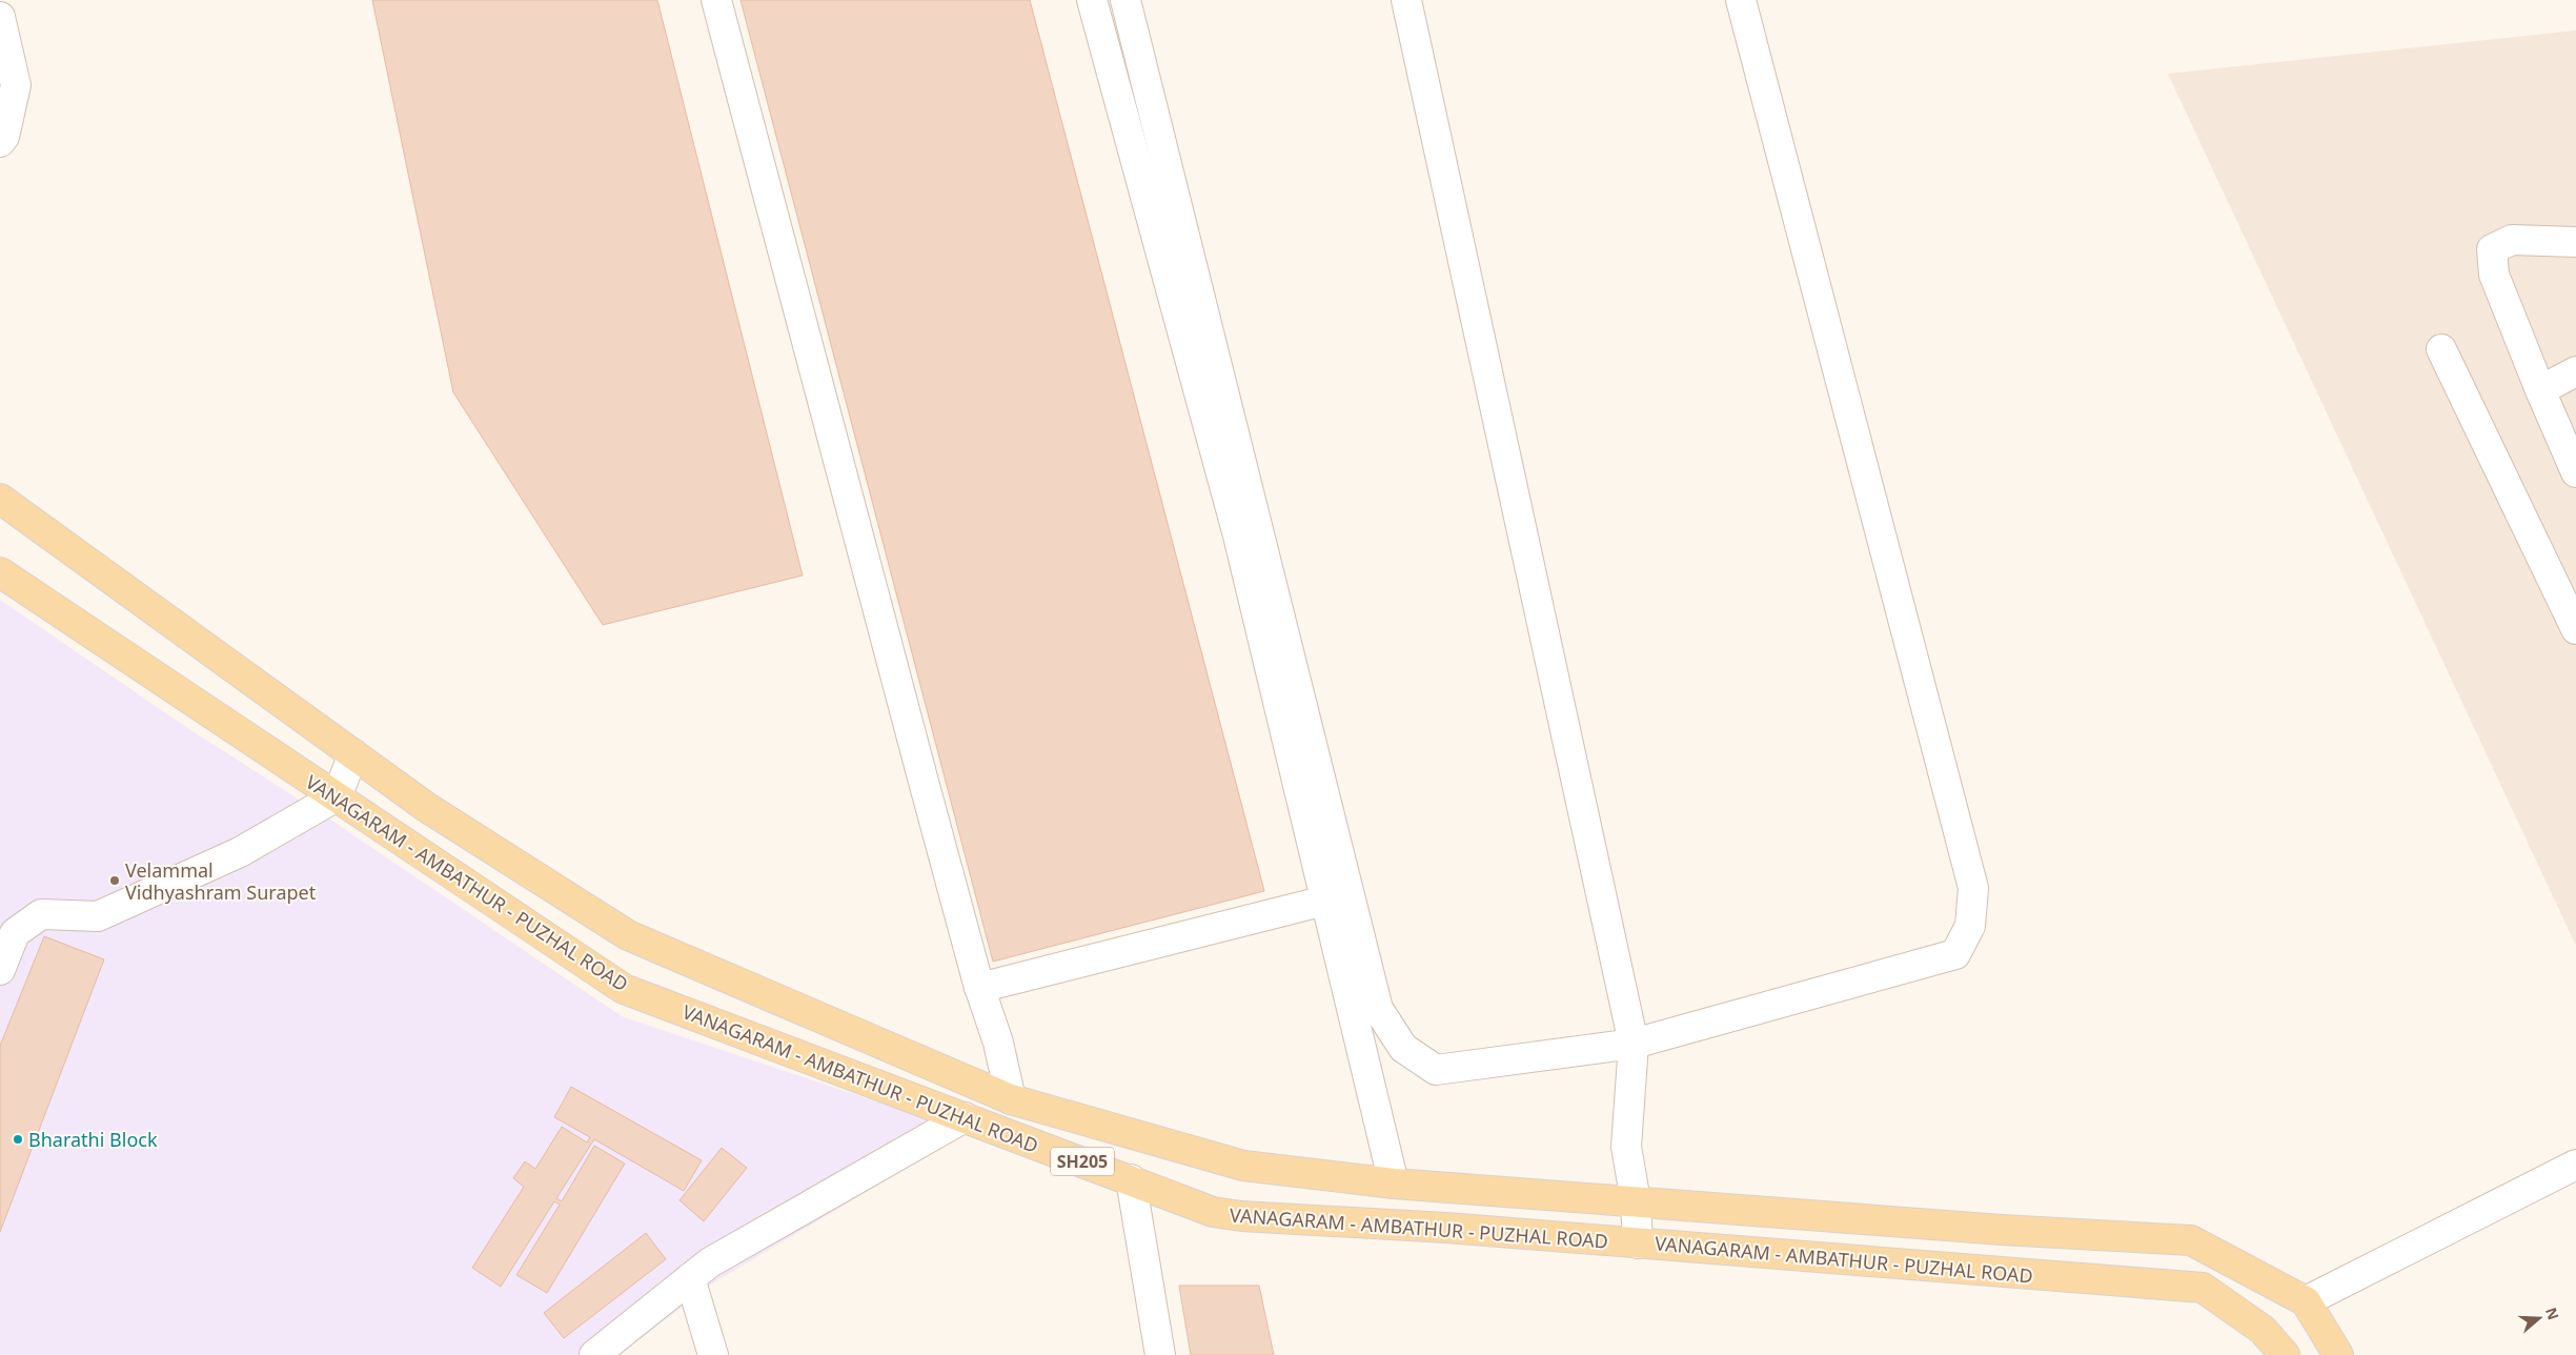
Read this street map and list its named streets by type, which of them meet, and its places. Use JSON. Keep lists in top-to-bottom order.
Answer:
{
  "streets": {
    "main road": ["VANAGARAM - AMBATHUR - PUZHAL ROAD", "SH205"]
  },
  "places": ["Velammal Vidhyashram Surapet", "Bharathi Block"],
  "north": "right"
}
